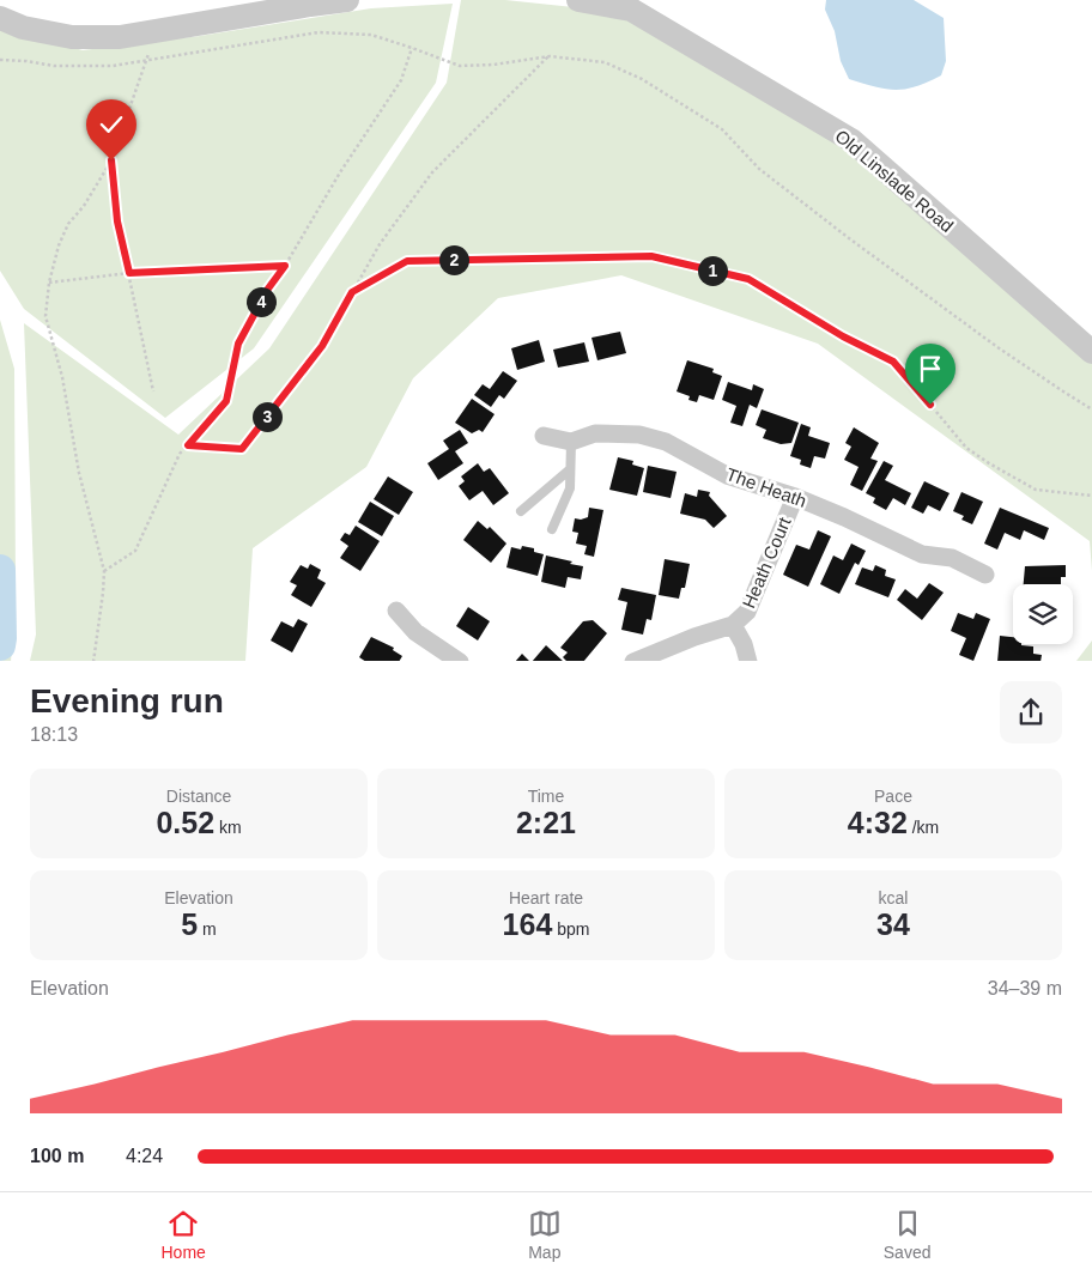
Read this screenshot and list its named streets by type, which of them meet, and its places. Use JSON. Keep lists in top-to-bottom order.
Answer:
{
  "streets": {
    "street": ["Old Linslade Road", "The Heath", "Heath Court"]
  },
  "crossings": [
    ["The Heath", "Heath Court"]
  ],
  "page": {
    "pins": [
      "2",
      "1",
      "4",
      "3"
    ],
    "heading": ["Evening run", "18:13"],
    "stats": [
      ["Distance", "0.52 km"],
      ["Time", "2:21"],
      ["Pace", "4:32 /km"],
      ["Elevation", "5 m"],
      ["Heart rate", "164 bpm"],
      ["kcal", "34"]
    ],
    "chart": ["Elevation", "34–39 m"],
    "list": [
      {
        "name": "100 m",
        "note": "4:24"
      }
    ],
    "tabs": ["Home", "Map", "Saved"]
  }
}
